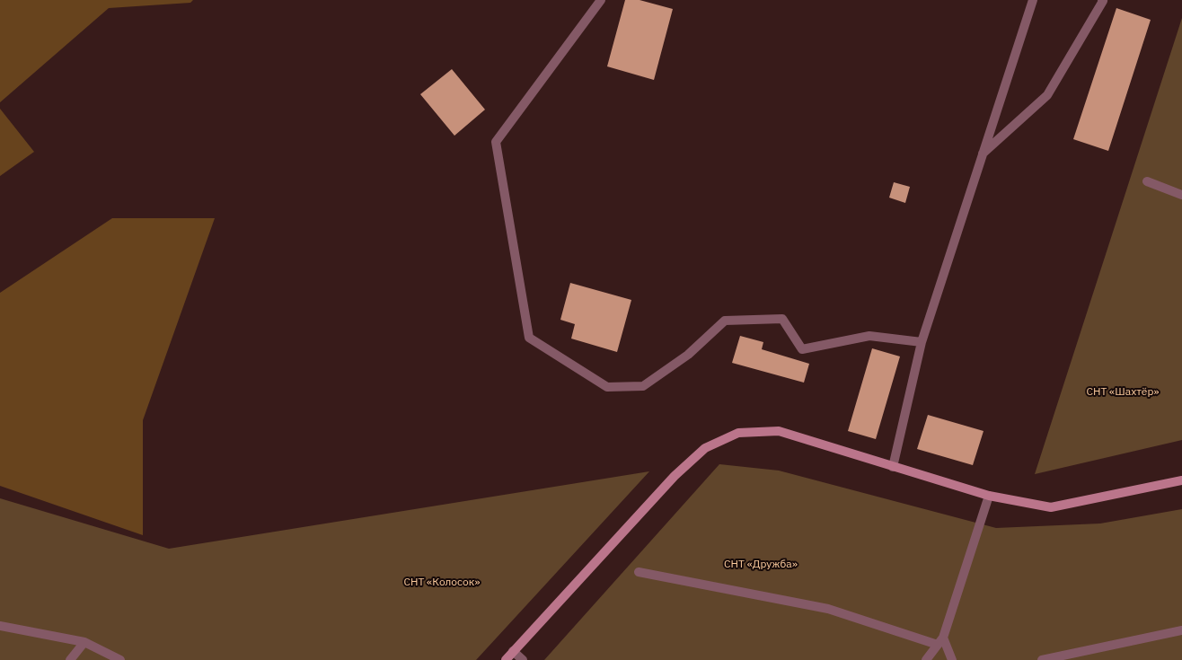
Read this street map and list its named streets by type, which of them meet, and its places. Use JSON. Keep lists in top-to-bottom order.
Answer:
{
  "parks": ["СНТ «Шахтёр»", "СНТ «Дружба»", "СНТ «Колосок»"]
}
